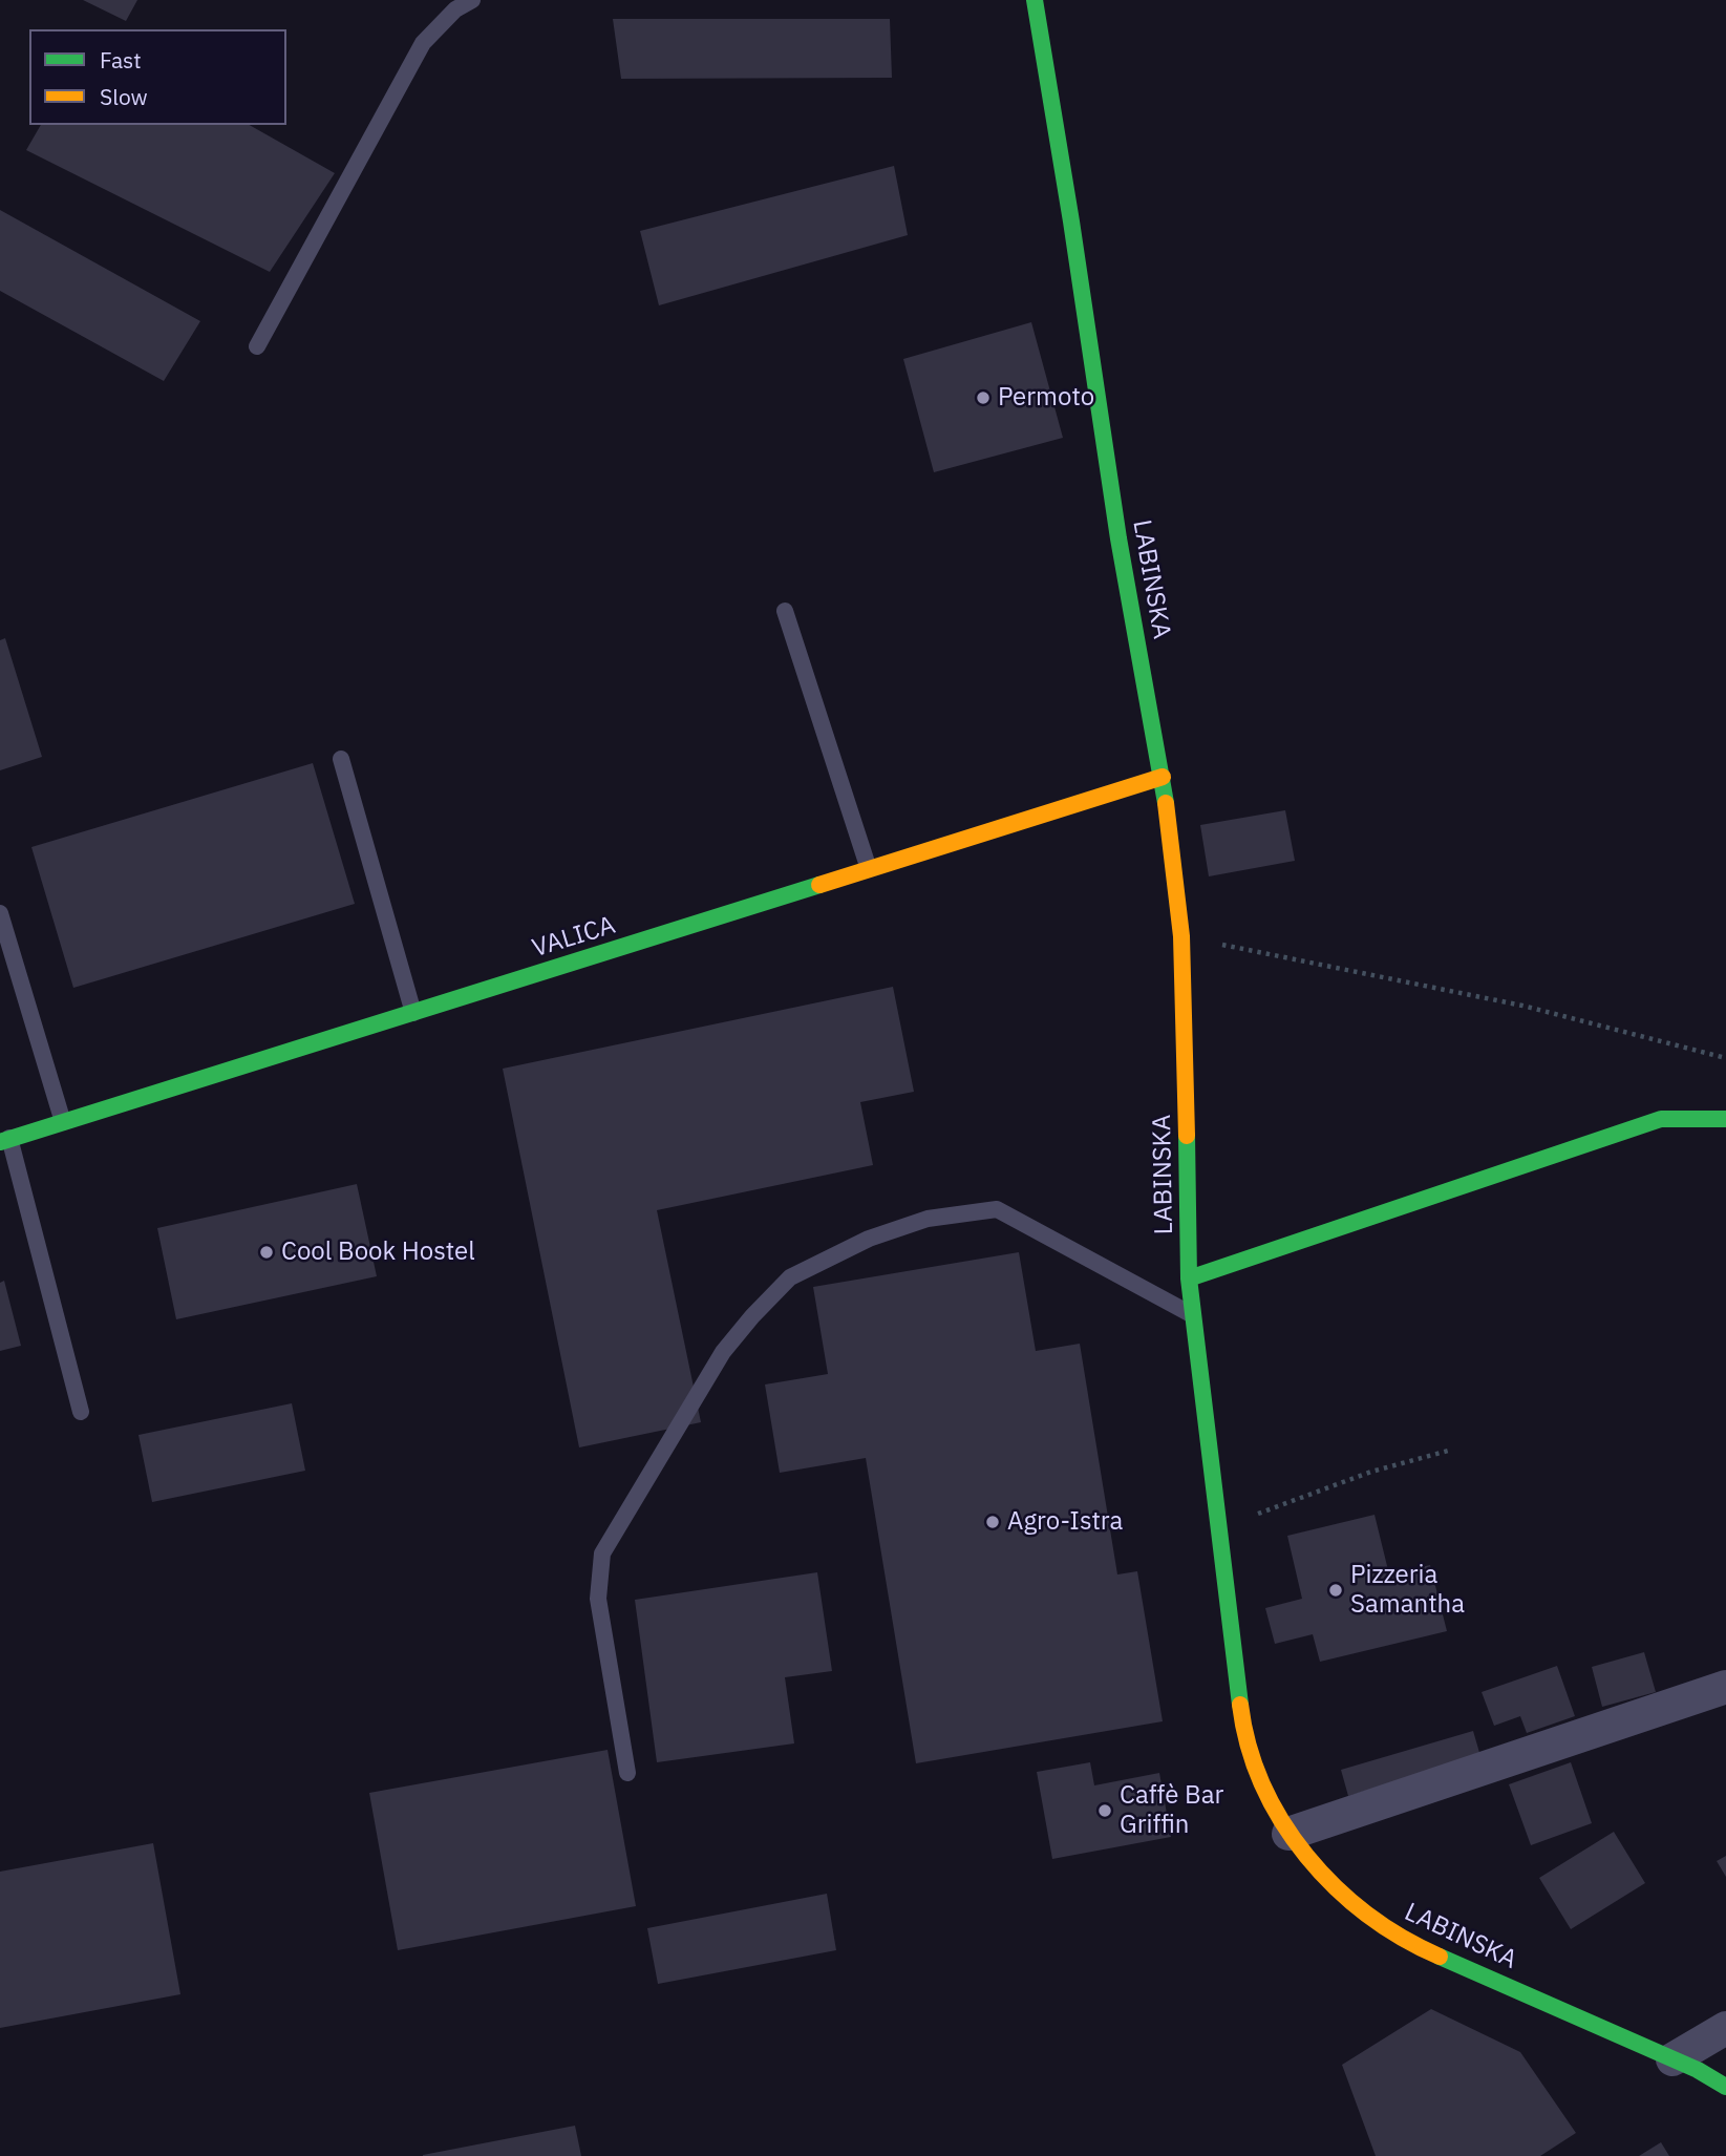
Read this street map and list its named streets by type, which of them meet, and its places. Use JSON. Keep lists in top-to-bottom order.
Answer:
{
  "streets": {
    "street": ["LABINSKA", "VALICA"]
  },
  "crossings": [
    ["LABINSKA", "VALICA"]
  ],
  "places": [
    "Permoto",
    "Cool Book Hostel",
    "Agro-Istra",
    "Pizzeria Samantha",
    "Caffè Bar Griffin"
  ],
  "legend": ["Fast", "Slow"]
}
